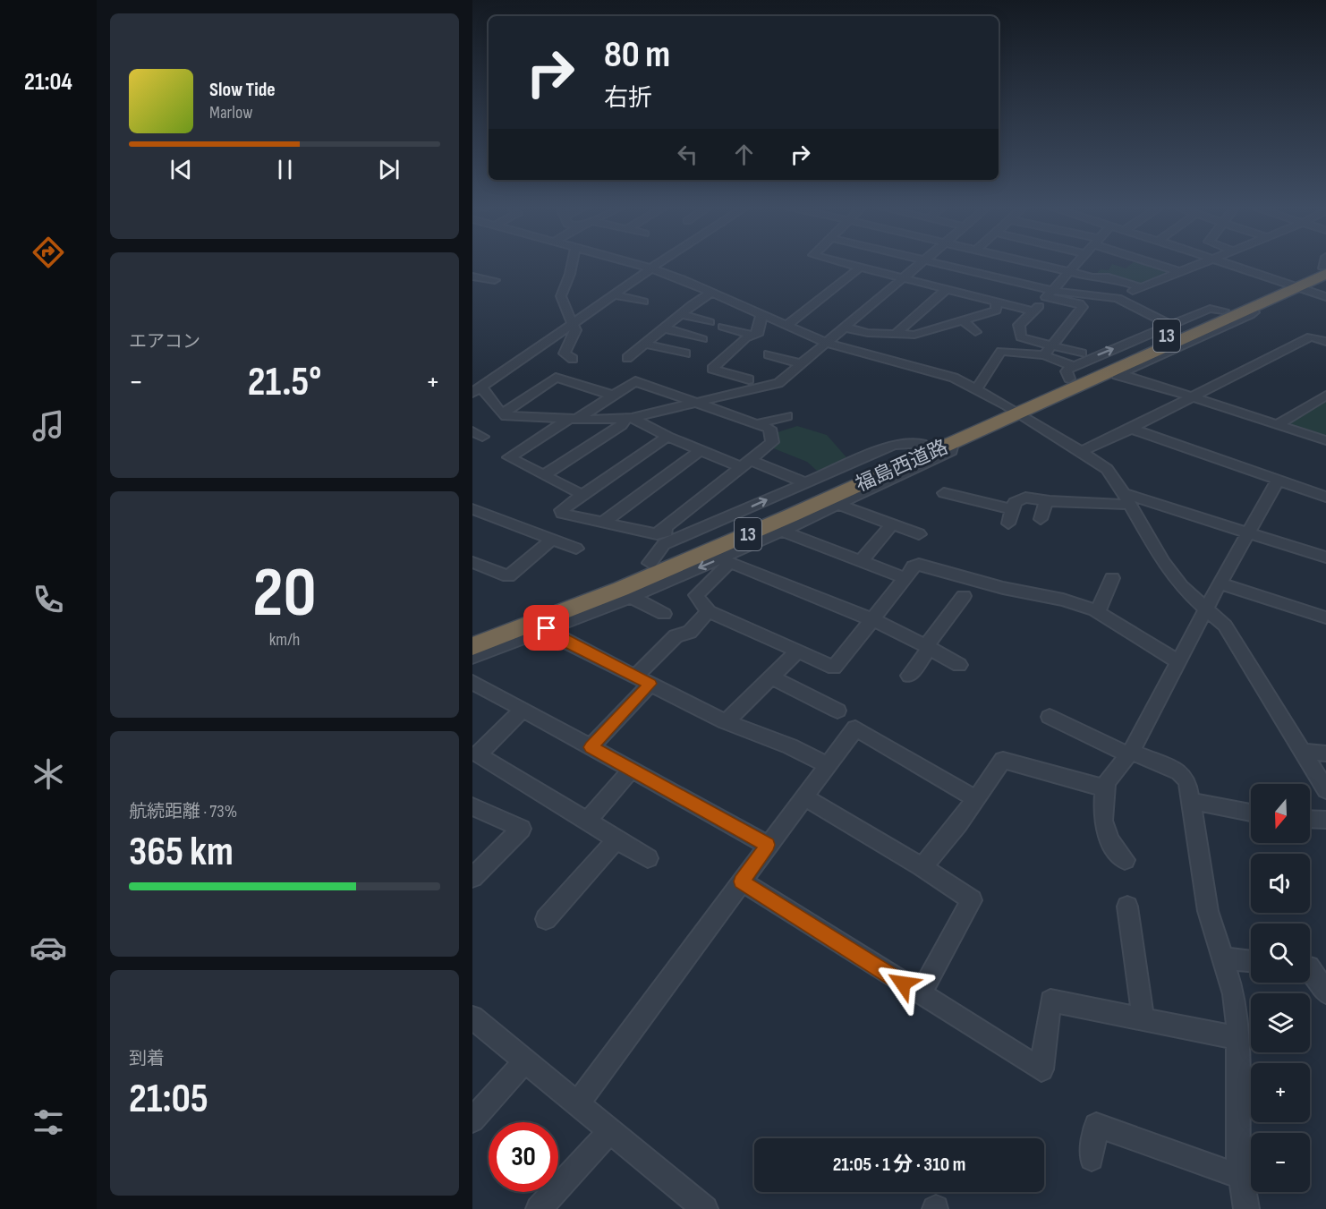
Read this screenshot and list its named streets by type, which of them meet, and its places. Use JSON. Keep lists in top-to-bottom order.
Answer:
{
  "streets": {
    "highway": ["13", "福島西道路"]
  },
  "north": "bottom",
  "page": {
    "tabs": "21:04",
    "turn": ["80 m", "右折"],
    "song": ["Slow Tide", "Marlow"],
    "tile": [
      "エアコン",
      ["20", "km/h"],
      ["航続距離 · 73%", "365 km"],
      ["到着", "21:05"]
    ],
    "heat": ["−", "21.5°", "+"],
    "map_buttons": ["+", "−"],
    "limit": "30",
    "trip": "21:05 · 1 分 · 310 m"
  }
}
